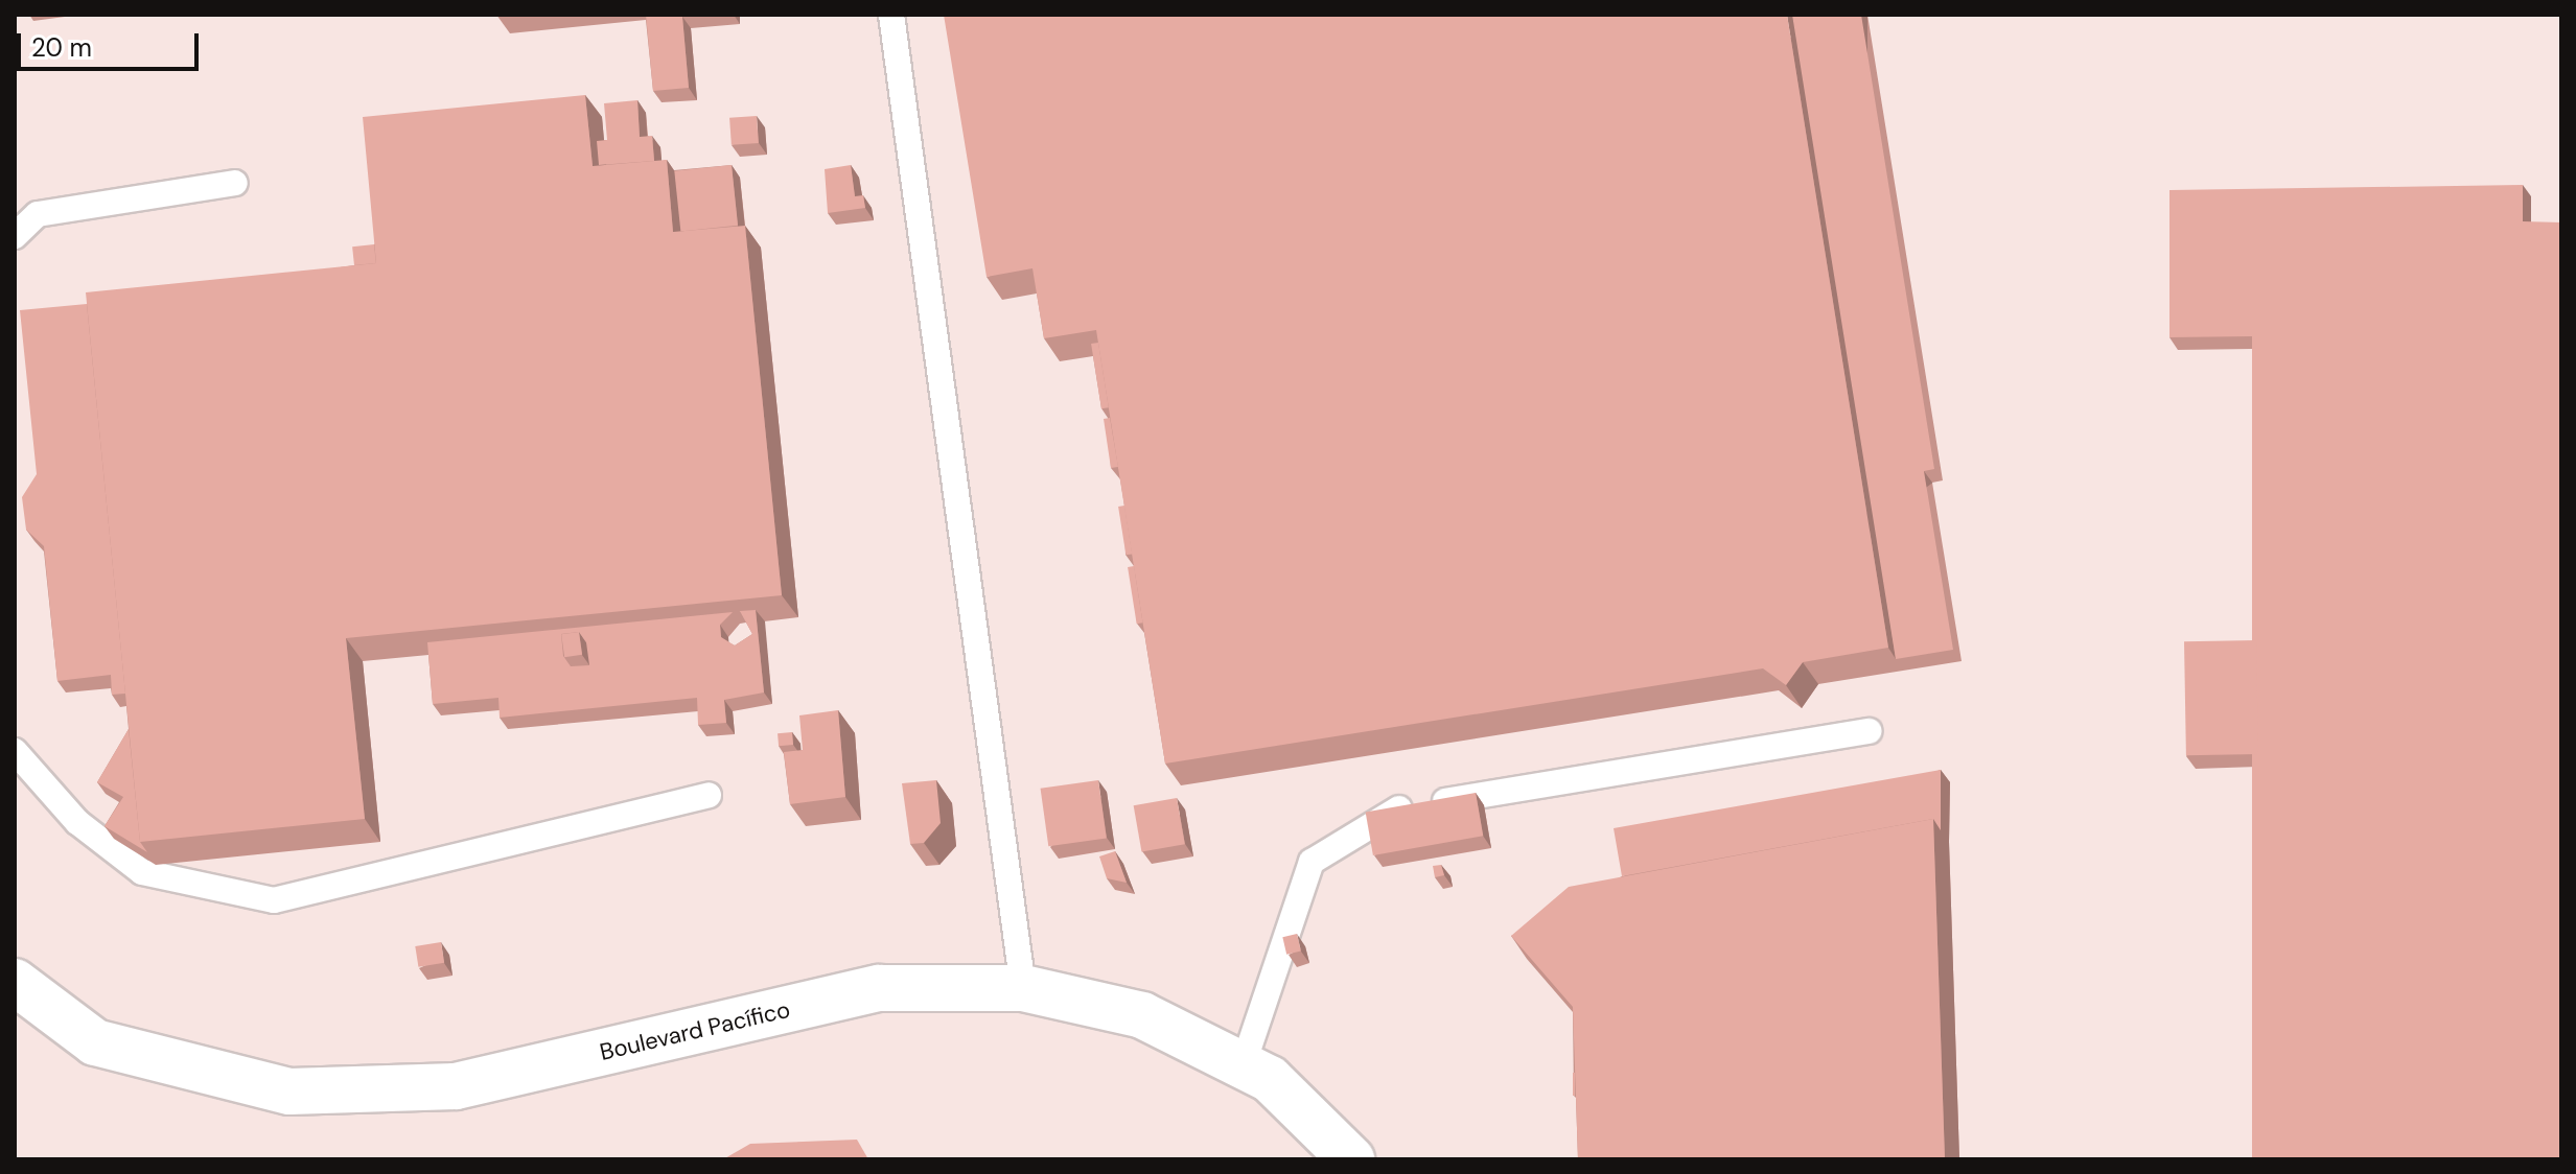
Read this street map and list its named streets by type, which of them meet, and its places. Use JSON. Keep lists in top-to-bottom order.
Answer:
{
  "streets": {
    "main road": ["Boulevard Pacífico"]
  },
  "scale_bar": "20 m"
}
